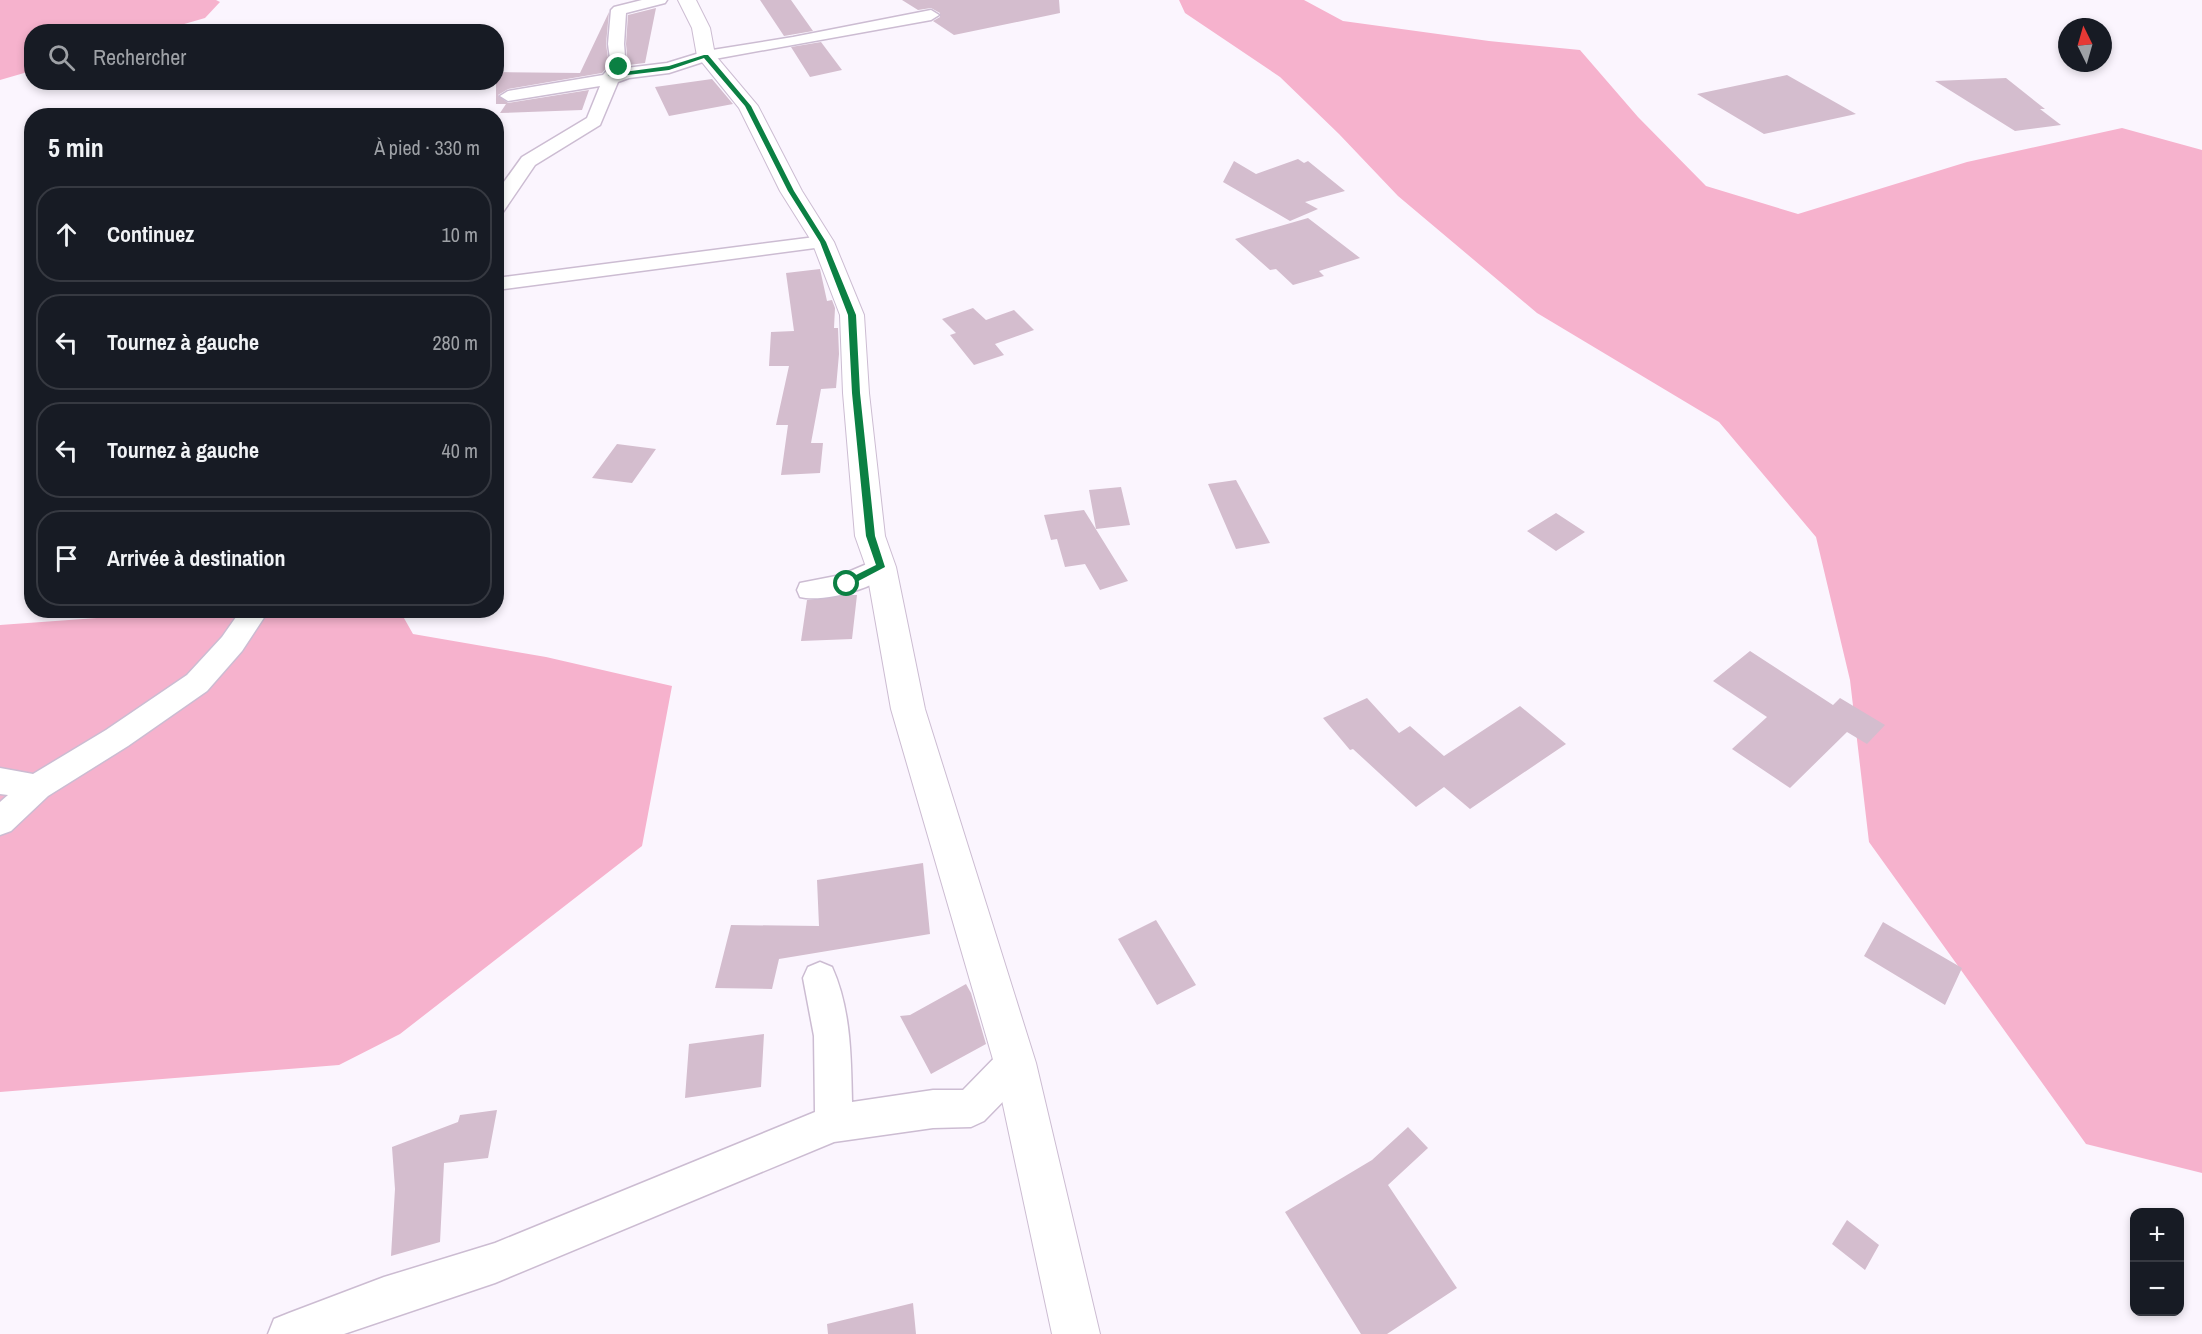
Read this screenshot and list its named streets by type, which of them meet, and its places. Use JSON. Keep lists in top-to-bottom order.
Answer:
{
  "north": "top",
  "page": {
    "search": "Rechercher",
    "heading": ["5 min", "À pied · 330 m"],
    "list": [
      ["Continuez", "10 m"],
      ["Tournez à gauche", "280 m"],
      ["Tournez à gauche", "40 m"],
      "Arrivée à destination"
    ],
    "map_buttons": ["+", "−"]
  }
}
